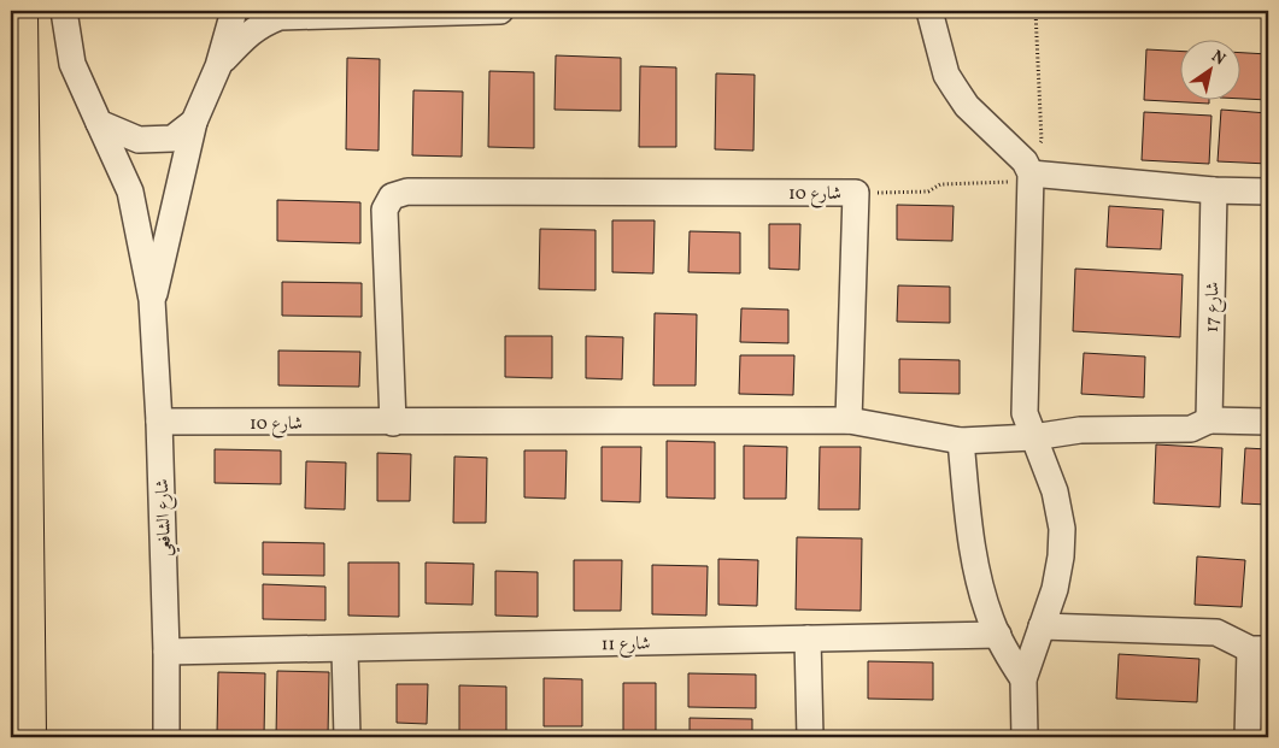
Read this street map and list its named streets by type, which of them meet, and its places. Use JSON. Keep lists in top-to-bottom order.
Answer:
{
  "streets": {
    "street": [
      "شارع 10",
      "شارع 17",
      "شارع الشافعي",
      "شارع 11"
    ]
  },
  "crossings": [
    ["شارع 10", "شارع الشافعي"],
    ["شارع الشافعي", "شارع 11"]
  ],
  "north": "top right"
}
